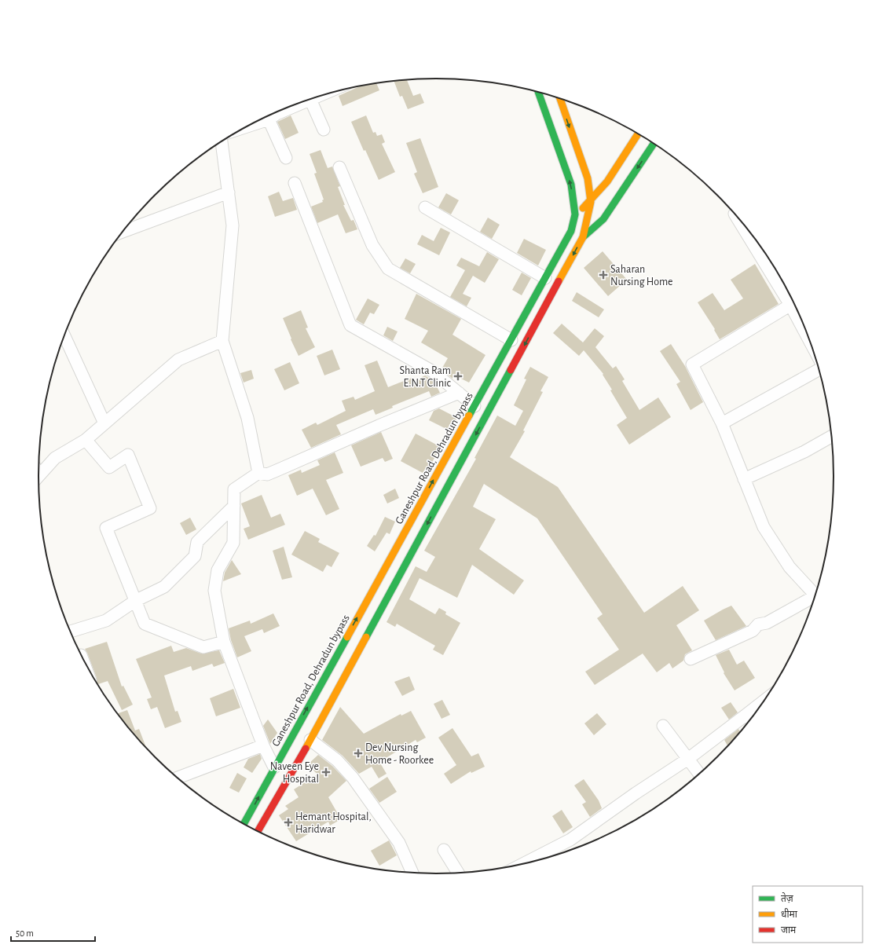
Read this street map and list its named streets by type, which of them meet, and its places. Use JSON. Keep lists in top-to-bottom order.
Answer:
{
  "streets": {
    "main road": ["Ganeshpur Road, Dehradun bypass"]
  },
  "places": {
    "health": [
      "Saharan Nursing Home",
      "Shanta Ram E.N.T Clinic",
      "Dev Nursing Home - Roorkee",
      "Naveen Eye Hospital",
      "Hemant Hospital, Haridwar"
    ]
  },
  "legend": ["तेज़", "धीमा", "जाम"],
  "scale_bar": "50 m"
}
